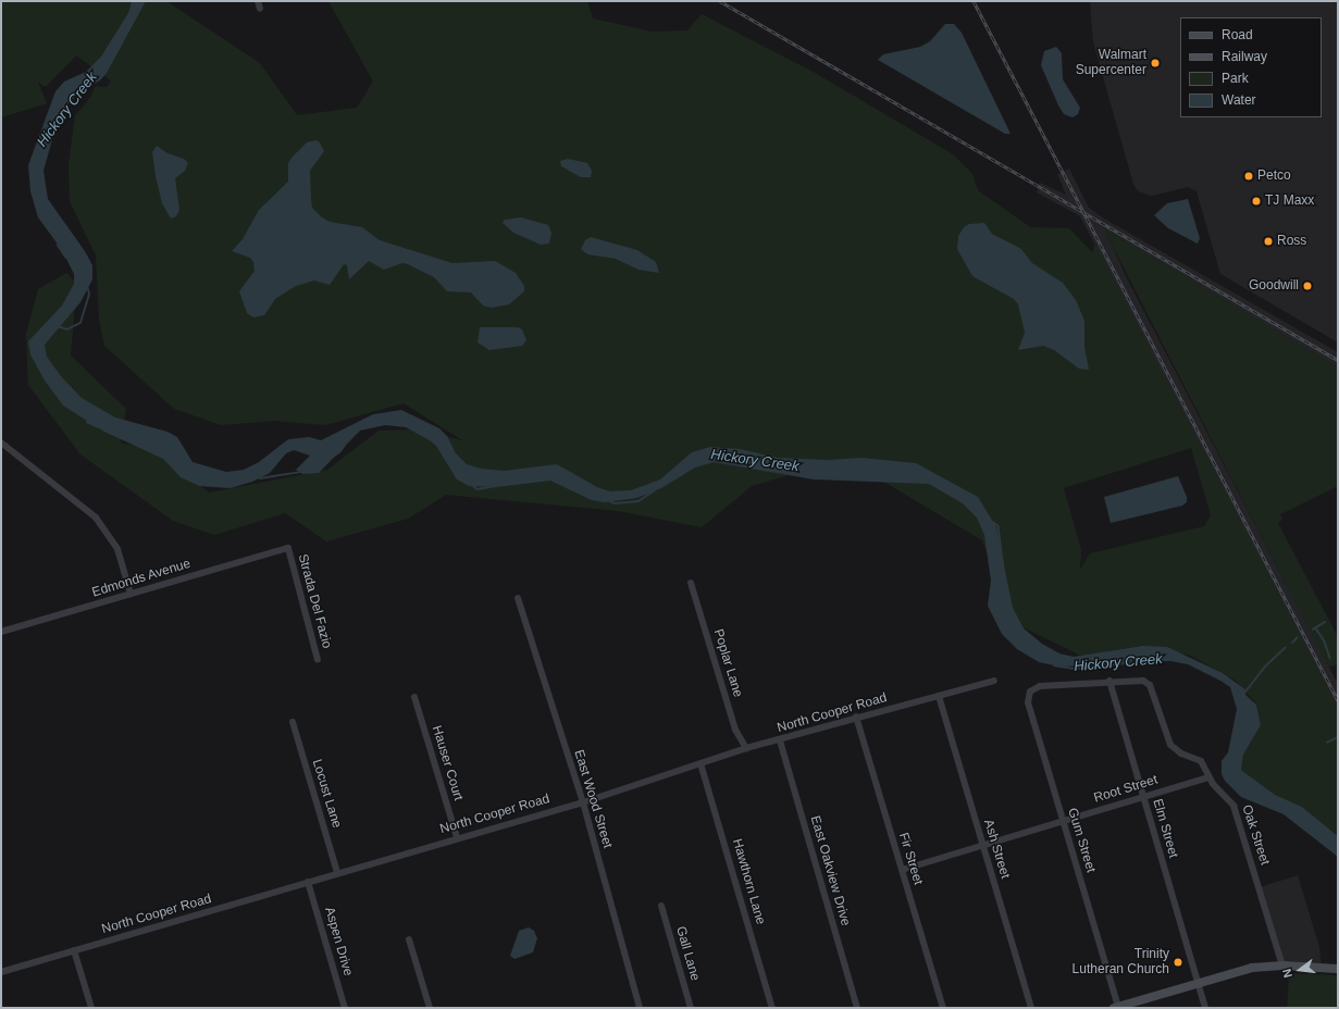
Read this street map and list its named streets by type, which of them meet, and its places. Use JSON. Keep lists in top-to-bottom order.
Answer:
{
  "streets": {
    "street": [
      "Edmonds Avenue",
      "Strada Del Fazio",
      "Poplar Lane",
      "North Cooper Road",
      "Hauser Court",
      "Root Street",
      "Locust Lane",
      "East Wood Street",
      "Elm Street",
      "Oak Street",
      "Gum Street",
      "Ash Street",
      "Fir Street",
      "East Oakview Drive",
      "Hawthorn Lane",
      "Aspen Drive",
      "Gall Lane"
    ]
  },
  "crossings": [
    ["Edmonds Avenue", "Strada Del Fazio"],
    ["Poplar Lane", "North Cooper Road"],
    ["North Cooper Road", "Hauser Court"],
    ["North Cooper Road", "Locust Lane"],
    ["North Cooper Road", "East Wood Street"],
    ["North Cooper Road", "Ash Street"],
    ["North Cooper Road", "Fir Street"],
    ["North Cooper Road", "East Oakview Drive"],
    ["North Cooper Road", "Hawthorn Lane"],
    ["North Cooper Road", "Aspen Drive"],
    ["Root Street", "Elm Street"],
    ["Root Street", "Oak Street"],
    ["Root Street", "Gum Street"],
    ["Root Street", "Ash Street"],
    ["Root Street", "Fir Street"],
    ["Elm Street", "Oak Street"],
    ["Elm Street", "Gum Street"],
    ["Oak Street", "Gum Street"]
  ],
  "water": ["Hickory Creek"],
  "places": [
    "Walmart Supercenter",
    "Petco",
    "TJ Maxx",
    "Ross",
    "Goodwill",
    "Trinity Lutheran Church"
  ],
  "legend": [
    "Road",
    "Railway",
    "Park",
    "Water"
  ],
  "north": "left"
}
